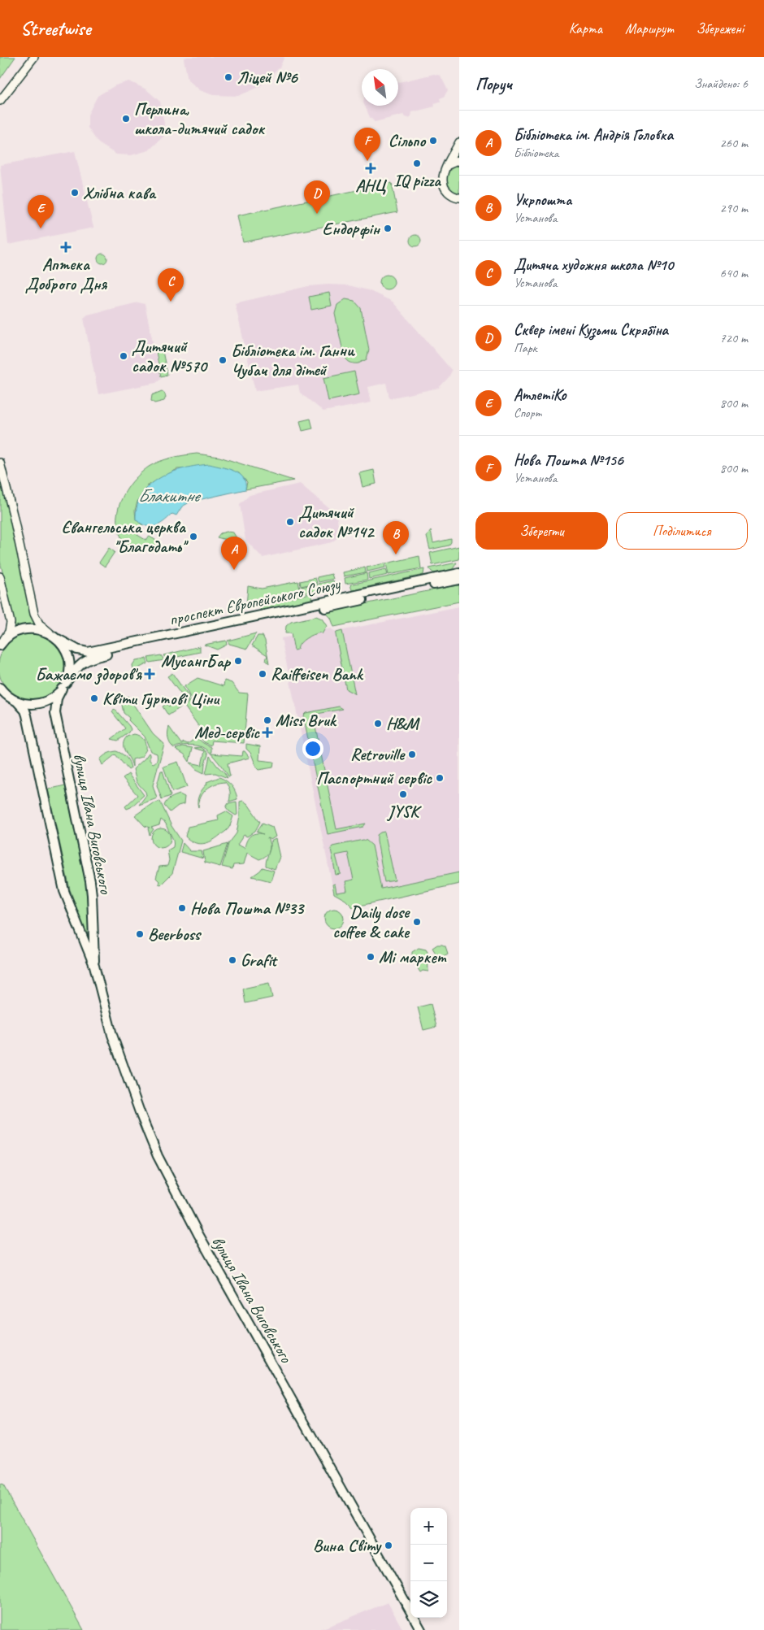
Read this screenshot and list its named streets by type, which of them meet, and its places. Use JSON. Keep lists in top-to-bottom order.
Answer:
{
  "streets": {
    "main road": ["проспект Європейського Союзу", "вулиця Івана Виговського"]
  },
  "crossings": [
    ["проспект Європейського Союзу", "вулиця Івана Виговського"]
  ],
  "water": ["Блакитне"],
  "places": {
    "other": [
      "Ліцей №6",
      "Перлина, школа-дитячий садок",
      "Сільпо",
      "IQ pizza",
      "Хлібна кава",
      "Ендорфін",
      "Дитячий садок №570",
      "Бібліотека ім. Ганни Чубач для дітей",
      "Дитячий садок №142",
      "Євангельська церква ''Благодать''",
      "МусангБар",
      "Raiffeisen Bank",
      "Квіти Гуртові Ціни",
      "Miss Bruk",
      "H&M",
      "Retroville",
      "Паспортний сервіс",
      "JYSK",
      "Нова Пошта №33",
      "Daily dose coffee & cake",
      "Beerboss",
      "Mi маркет",
      "Grafit",
      "Вина Світу"
    ],
    "health": [
      "АНЦ",
      "Аптека Доброго Дня",
      "Бажаємо здоров'я",
      "Мед-сервіс"
    ]
  },
  "north": "top left",
  "page": {
    "header": "Streetwise",
    "nav": ["Карта", "Маршрут", "Збережені"],
    "heading": ["Поруч", "Знайдено: 6"],
    "list": [
      {
        "mark": "A",
        "name": "Бібліотека ім. Андрія Головка",
        "note": "Бібліотека",
        "value": "260 m"
      },
      {
        "mark": "B",
        "name": "Укрпошта",
        "note": "Установа",
        "value": "290 m"
      },
      {
        "mark": "C",
        "name": "Дитяча художня школа №10",
        "note": "Установа",
        "value": "640 m"
      },
      {
        "mark": "D",
        "name": "Сквер імені Кузьми Скрябіна",
        "note": "Парк",
        "value": "720 m"
      },
      {
        "mark": "E",
        "name": "АтлетіКо",
        "note": "Спорт",
        "value": "800 m"
      },
      {
        "mark": "F",
        "name": "Нова Пошта №156",
        "note": "Установа",
        "value": "800 m"
      }
    ],
    "pins": [
      "F",
      "D",
      "E",
      "C",
      "B",
      "A"
    ],
    "buttons": ["Зберегти", "Поділитися"],
    "map_buttons": ["+", "−"]
  }
}
